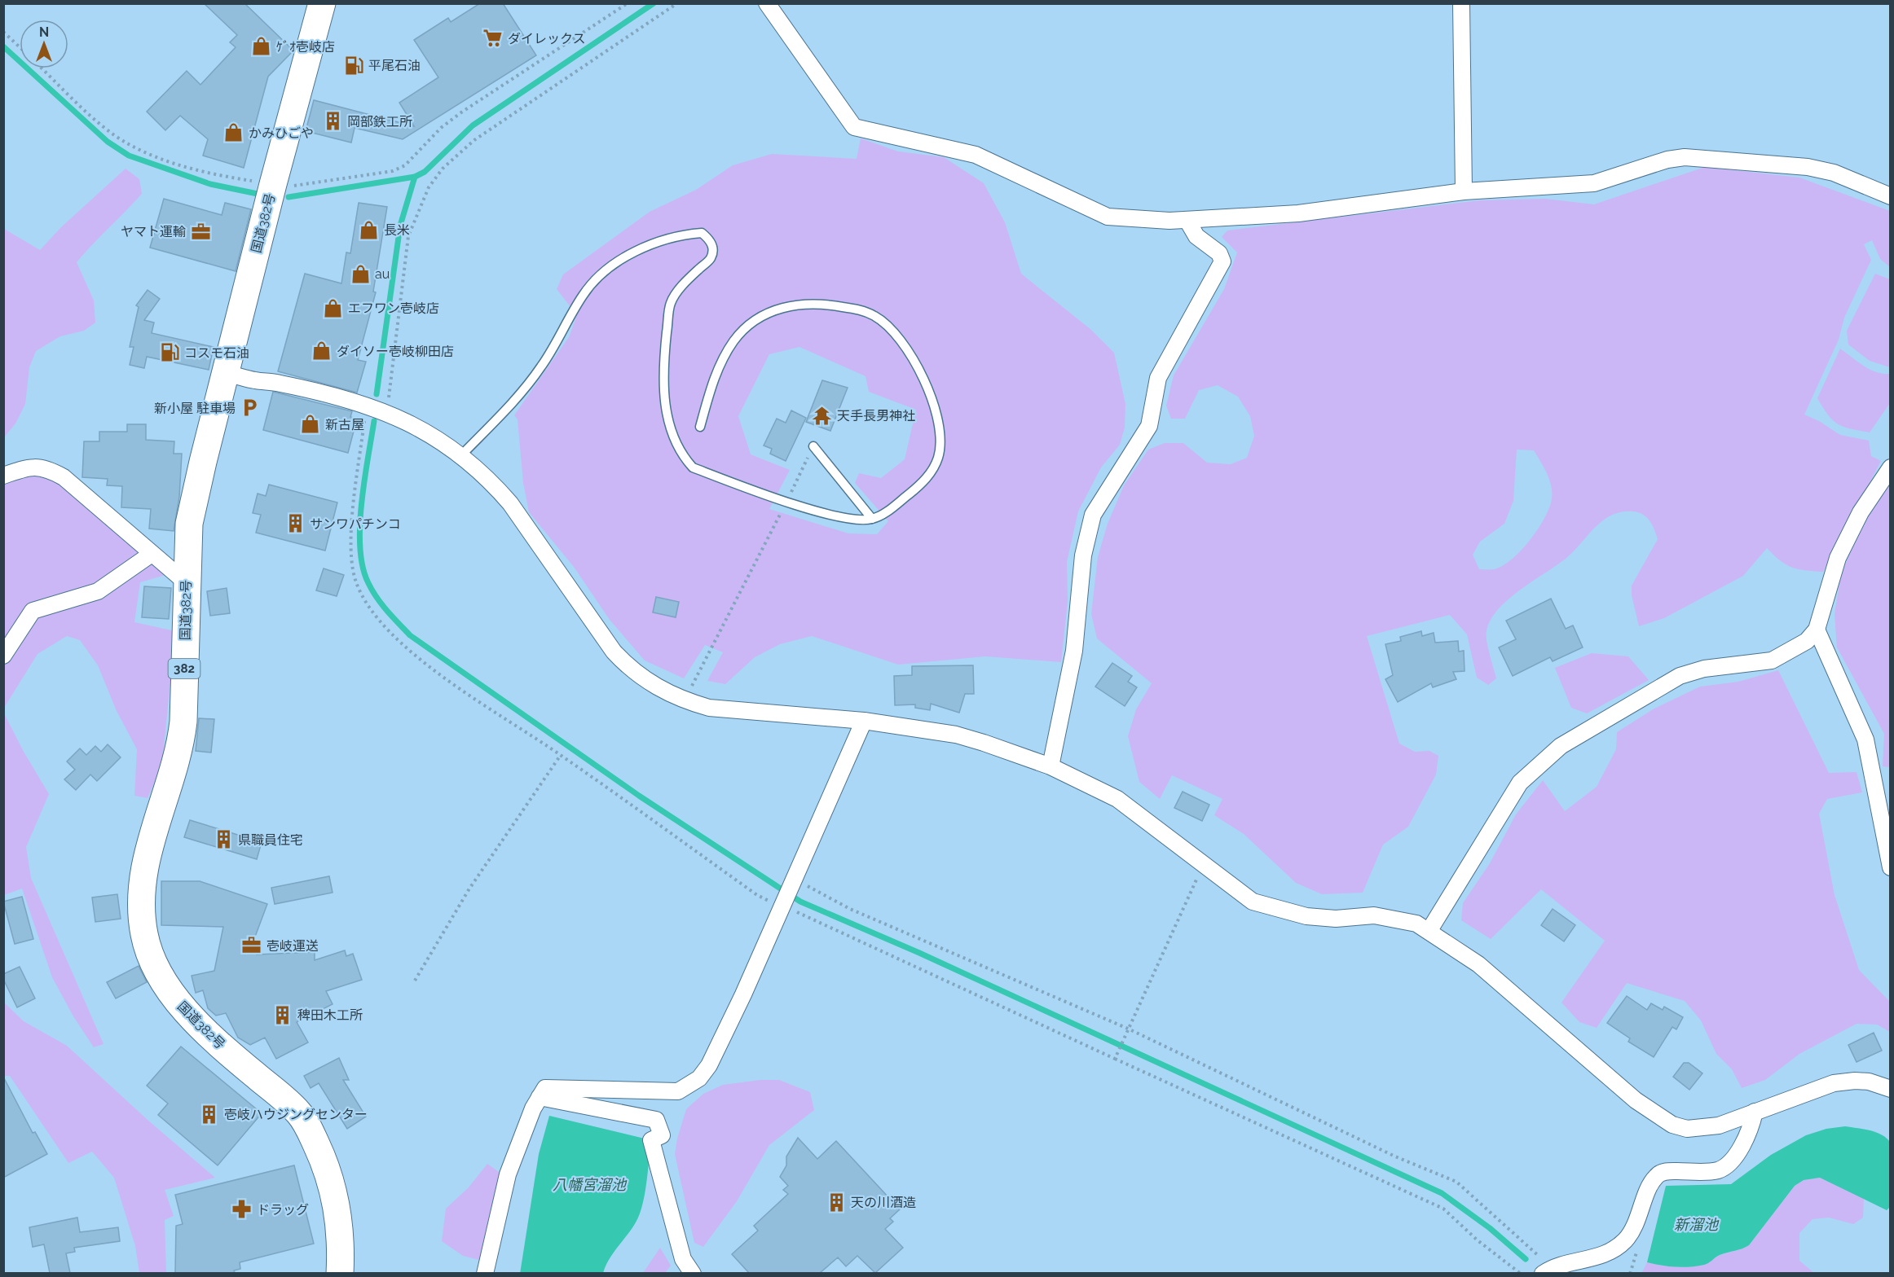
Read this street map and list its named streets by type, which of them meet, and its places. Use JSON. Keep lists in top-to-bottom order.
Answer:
{
  "streets": {
    "highway": ["国道382号", "382"]
  },
  "water": ["八幡宮溜池", "新溜池"],
  "places": {
    "supermarket": ["ダイレックス"],
    "shop": [
      "ｹﾞｵ壱岐店",
      "かみひごや",
      "長米",
      "au",
      "エフワン壱岐店",
      "ダイソー壱岐柳田店",
      "新古屋"
    ],
    "fuel station": ["平尾石油", "コスモ石油"],
    "building": [
      "岡部鉄工所",
      "サンワパチンコ",
      "県職員住宅",
      "稗田木工所",
      "壱岐ハウジングセンター",
      "天の川酒造"
    ],
    "office": ["ヤマト運輸", "壱岐運送"],
    "parking": ["新小屋 駐車場"],
    "temple": ["天手長男神社"],
    "pharmacy": ["ドラッグ"]
  },
  "north": "top"
}
